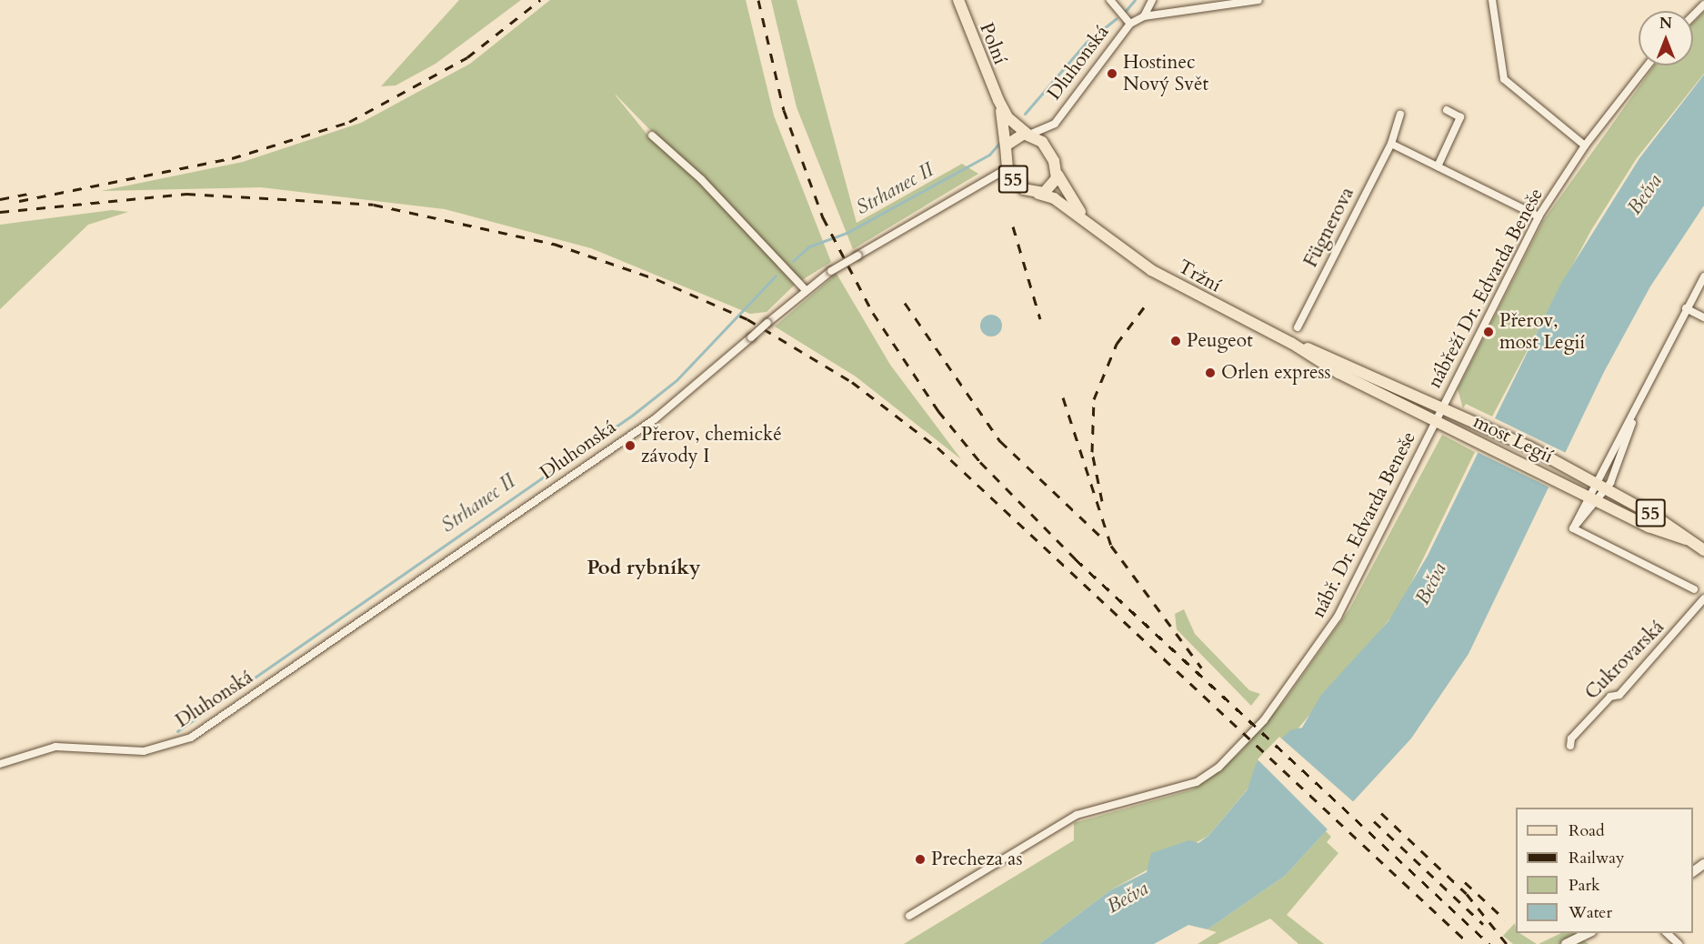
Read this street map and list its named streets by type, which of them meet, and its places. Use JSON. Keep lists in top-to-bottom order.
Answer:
{
  "streets": {
    "main road": [
      "Polní",
      "Dluhonská",
      "55",
      "Tržní",
      "most Legií"
    ],
    "street": [
      "Fügnerova",
      "nábřeží Dr. Edvarda Beneše",
      "nábř. Dr. Edvarda Beneše",
      "Cukrovarská"
    ]
  },
  "crossings": [
    ["Polní", "Dluhonská"],
    ["Polní", "55"],
    ["Polní", "Tržní"],
    ["Dluhonská", "55"],
    ["Dluhonská", "Tržní"],
    ["55", "Tržní"],
    ["55", "most Legií"],
    ["Tržní", "nábřeží Dr. Edvarda Beneše"],
    ["Tržní", "most Legií"],
    ["Tržní", "nábř. Dr. Edvarda Beneše"],
    ["nábřeží Dr. Edvarda Beneše", "nábř. Dr. Edvarda Beneše"]
  ],
  "districts": ["Pod rybníky"],
  "water": ["Strhanec II", "Bečva"],
  "places": [
    "Hostinec Nový Svět",
    "Přerov, most Legií",
    "Peugeot",
    "Orlen express",
    "Přerov, chemické závody I",
    "Precheza as"
  ],
  "legend": [
    "Road",
    "Railway",
    "Park",
    "Water"
  ],
  "north": "top"
}
